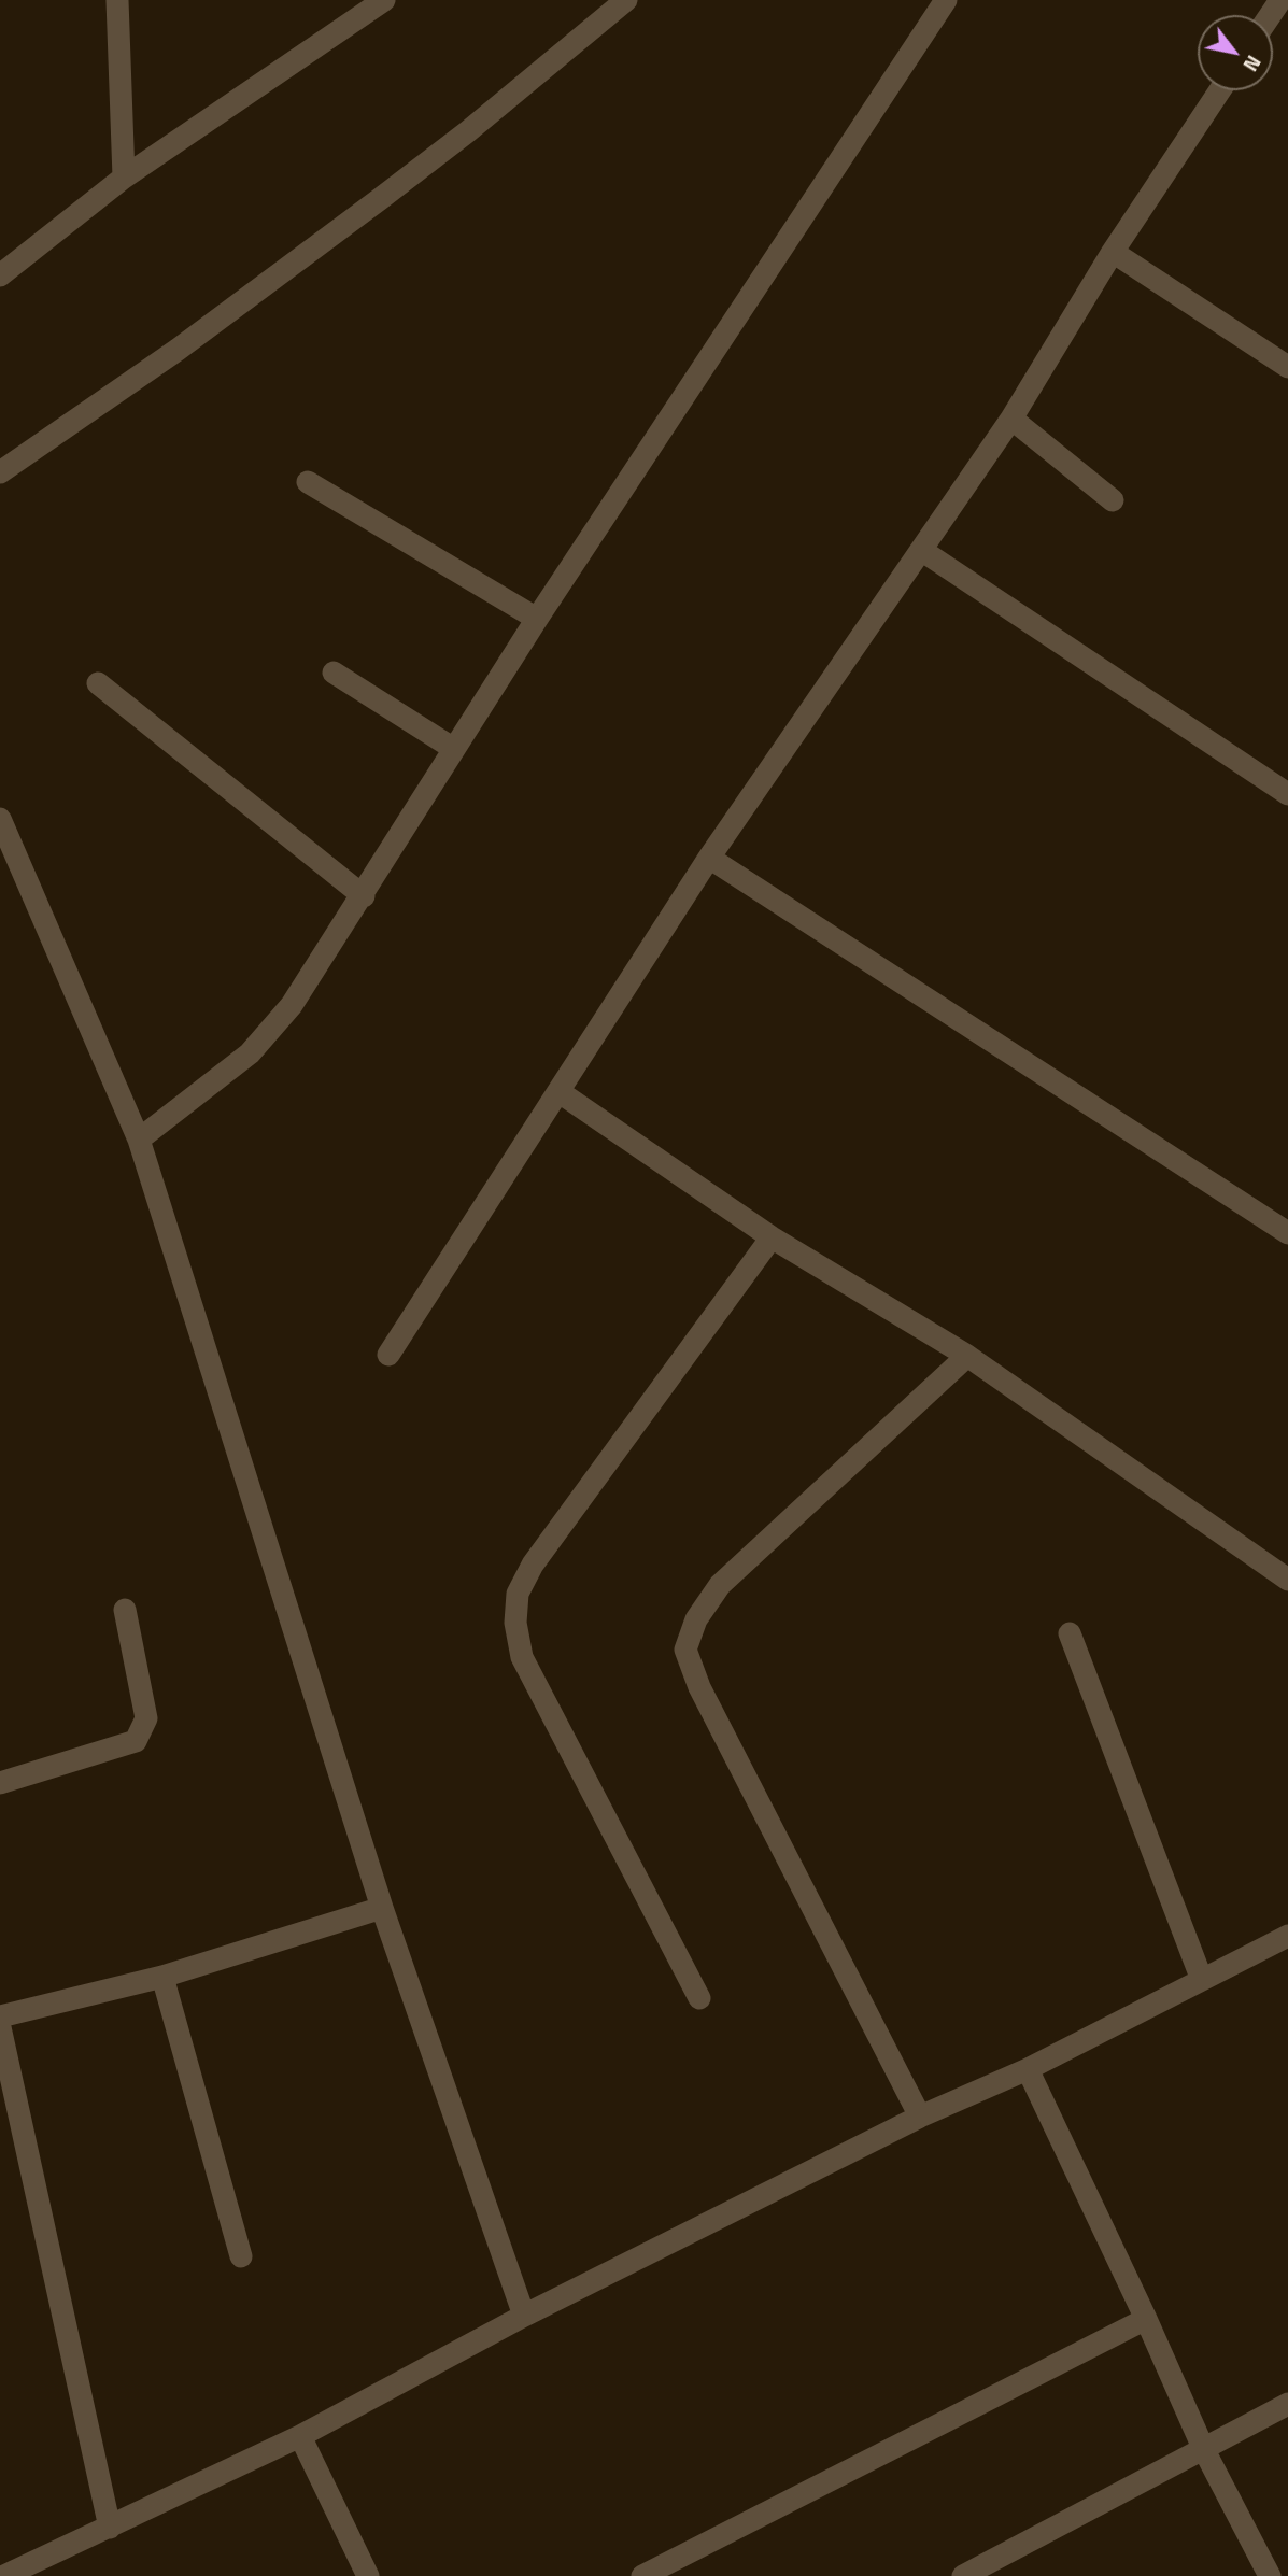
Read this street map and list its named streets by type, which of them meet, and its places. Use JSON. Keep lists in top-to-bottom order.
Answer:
{
  "north": "bottom right"
}
